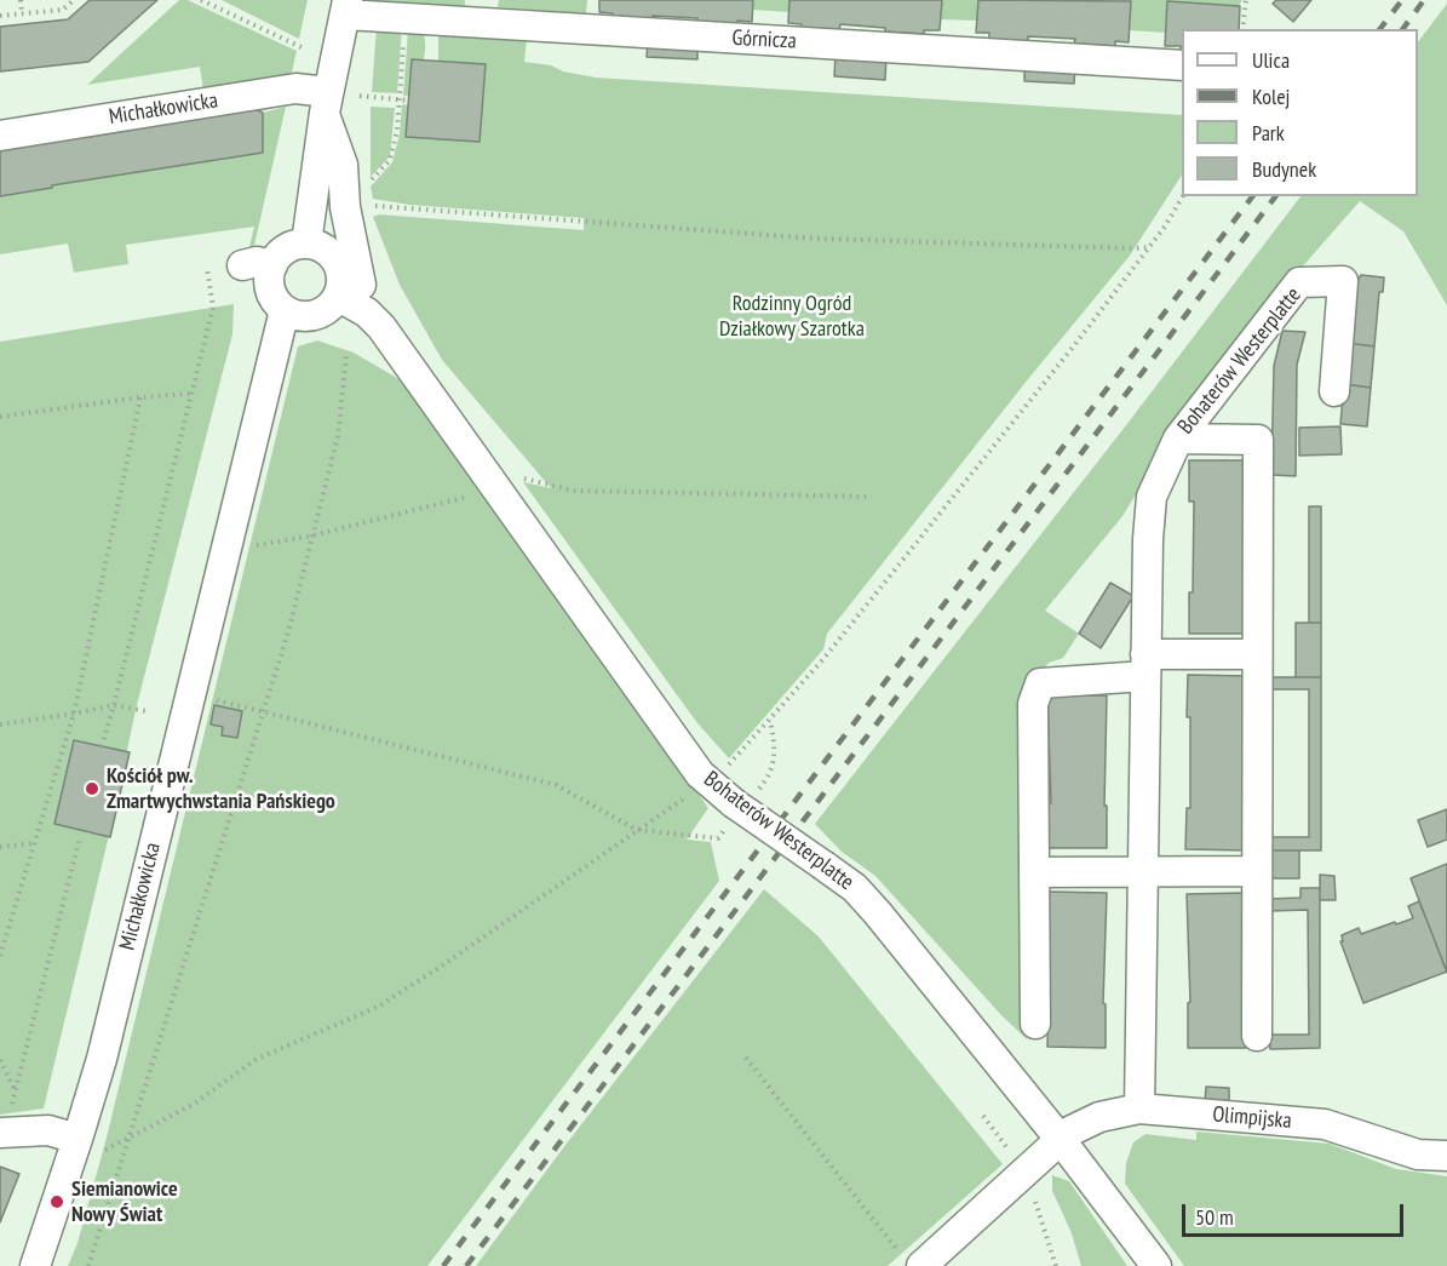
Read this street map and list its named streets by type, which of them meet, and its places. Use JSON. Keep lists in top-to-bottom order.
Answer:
{
  "streets": {
    "street": [
      "Górnicza",
      "Michałkowicka",
      "Bohaterów Westerplatte",
      "Olimpijska"
    ]
  },
  "crossings": [
    ["Michałkowicka", "Bohaterów Westerplatte"],
    ["Bohaterów Westerplatte", "Olimpijska"]
  ],
  "parks": ["Rodzinny Ogród Działkowy Szarotka"],
  "places": ["Kościół pw. Zmartwychwstania Pańskiego", "Siemianowice Nowy Świat"],
  "legend": [
    "Ulica",
    "Kolej",
    "Park",
    "Budynek"
  ],
  "scale_bar": "50 m"
}
